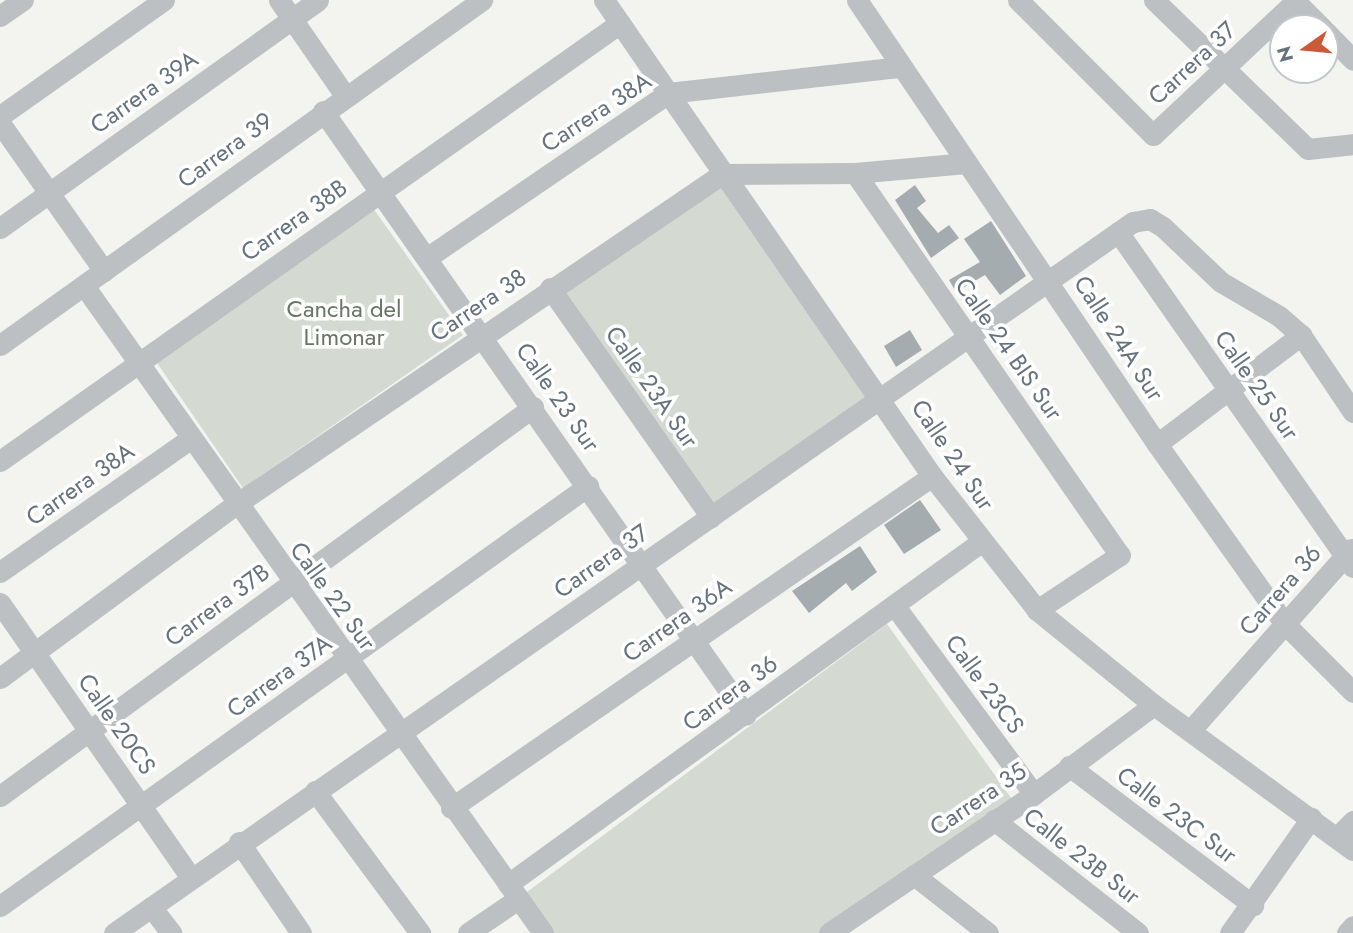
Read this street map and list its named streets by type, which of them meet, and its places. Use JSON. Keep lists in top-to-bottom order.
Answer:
{
  "streets": {
    "street": [
      "Carrera 37",
      "Carrera 39A",
      "Carrera 38A",
      "Carrera 39",
      "Carrera 38B",
      "Carrera 38",
      "Calle 24A Sur",
      "Calle 24 BIS Sur",
      "Calle 25 Sur",
      "Calle 23A Sur",
      "Calle 23 Sur",
      "Calle 24 Sur",
      "Carrera 36",
      "Calle 22 Sur",
      "Carrera 37B",
      "Carrera 36A",
      "Carrera 37A",
      "Calle 23CS",
      "Calle 20CS",
      "Carrera 35",
      "Calle 23C Sur",
      "Calle 23B Sur"
    ]
  },
  "crossings": [
    ["Carrera 37", "Calle 24A Sur"],
    ["Carrera 37", "Calle 24 BIS Sur"],
    ["Carrera 37", "Calle 25 Sur"],
    ["Carrera 37", "Calle 23A Sur"],
    ["Carrera 37", "Calle 23 Sur"],
    ["Carrera 37", "Calle 24 Sur"],
    ["Carrera 37", "Calle 22 Sur"],
    ["Carrera 37", "Calle 20CS"],
    ["Carrera 38A", "Calle 24A Sur"],
    ["Carrera 38A", "Calle 23 Sur"],
    ["Carrera 38A", "Calle 24 Sur"],
    ["Carrera 38A", "Calle 22 Sur"],
    ["Carrera 39", "Calle 23 Sur"],
    ["Carrera 39", "Calle 22 Sur"],
    ["Carrera 38B", "Calle 23 Sur"],
    ["Carrera 38B", "Calle 24 Sur"],
    ["Carrera 38B", "Calle 22 Sur"],
    ["Carrera 38", "Calle 23A Sur"],
    ["Carrera 38", "Calle 23 Sur"],
    ["Carrera 38", "Calle 24 Sur"],
    ["Carrera 38", "Calle 22 Sur"],
    ["Carrera 38", "Calle 20CS"],
    ["Calle 24A Sur", "Carrera 36"],
    ["Calle 24 BIS Sur", "Calle 24 Sur"],
    ["Calle 25 Sur", "Carrera 36"],
    ["Calle 23 Sur", "Carrera 36"],
    ["Calle 23 Sur", "Carrera 37B"],
    ["Calle 23 Sur", "Carrera 36A"],
    ["Calle 23 Sur", "Carrera 37A"],
    ["Calle 24 Sur", "Carrera 36"],
    ["Calle 24 Sur", "Carrera 36A"],
    ["Calle 24 Sur", "Carrera 35"],
    ["Carrera 36", "Calle 22 Sur"],
    ["Carrera 36", "Calle 23CS"],
    ["Calle 22 Sur", "Carrera 37B"],
    ["Calle 22 Sur", "Carrera 36A"],
    ["Calle 22 Sur", "Carrera 37A"],
    ["Carrera 37B", "Calle 20CS"],
    ["Carrera 37A", "Calle 20CS"],
    ["Calle 23CS", "Carrera 35"],
    ["Carrera 35", "Calle 23C Sur"],
    ["Carrera 35", "Calle 23B Sur"]
  ],
  "parks": ["Cancha del Limonar"],
  "north": "left"
}
